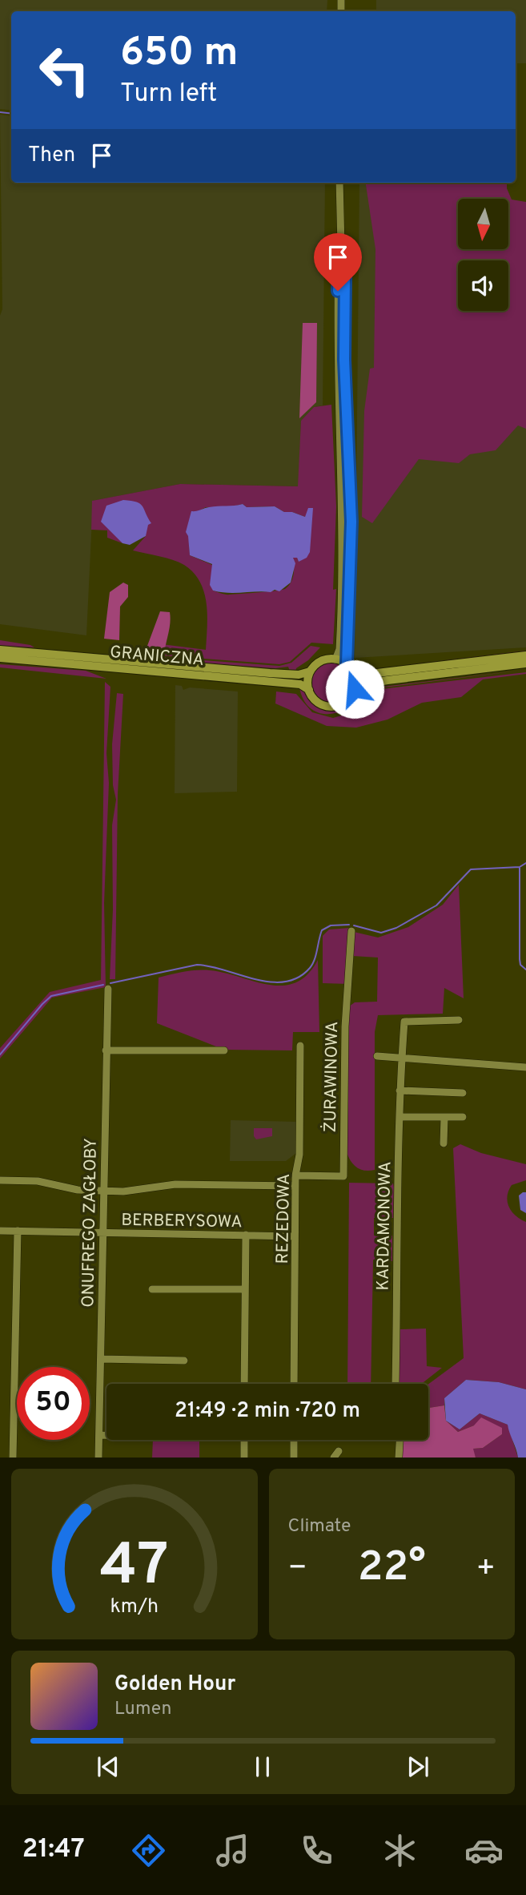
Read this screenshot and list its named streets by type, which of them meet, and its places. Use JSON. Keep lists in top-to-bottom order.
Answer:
{
  "streets": {
    "main road": ["GRANICZNA"],
    "street": [
      "ŻURAWINOWA",
      "REZEDOWA",
      "BERBERYSOWA",
      "ONUFREGO ZAGŁOBY",
      "KARDAMONOWA"
    ]
  },
  "crossings": [
    ["ŻURAWINOWA", "REZEDOWA"],
    ["REZEDOWA", "BERBERYSOWA"],
    ["BERBERYSOWA", "ONUFREGO ZAGŁOBY"]
  ],
  "north": "bottom",
  "page": {
    "turn": ["650 m", "Turn left"],
    "then": "Then",
    "limit": "50",
    "trip": "21:49 · 2 min · 720 m",
    "tile": "Climate",
    "heat": ["−", "22°", "+"],
    "song": ["Golden Hour", "Lumen"],
    "tabs": "21:47",
    "gauge": ["47", "km/h"]
  }
}
